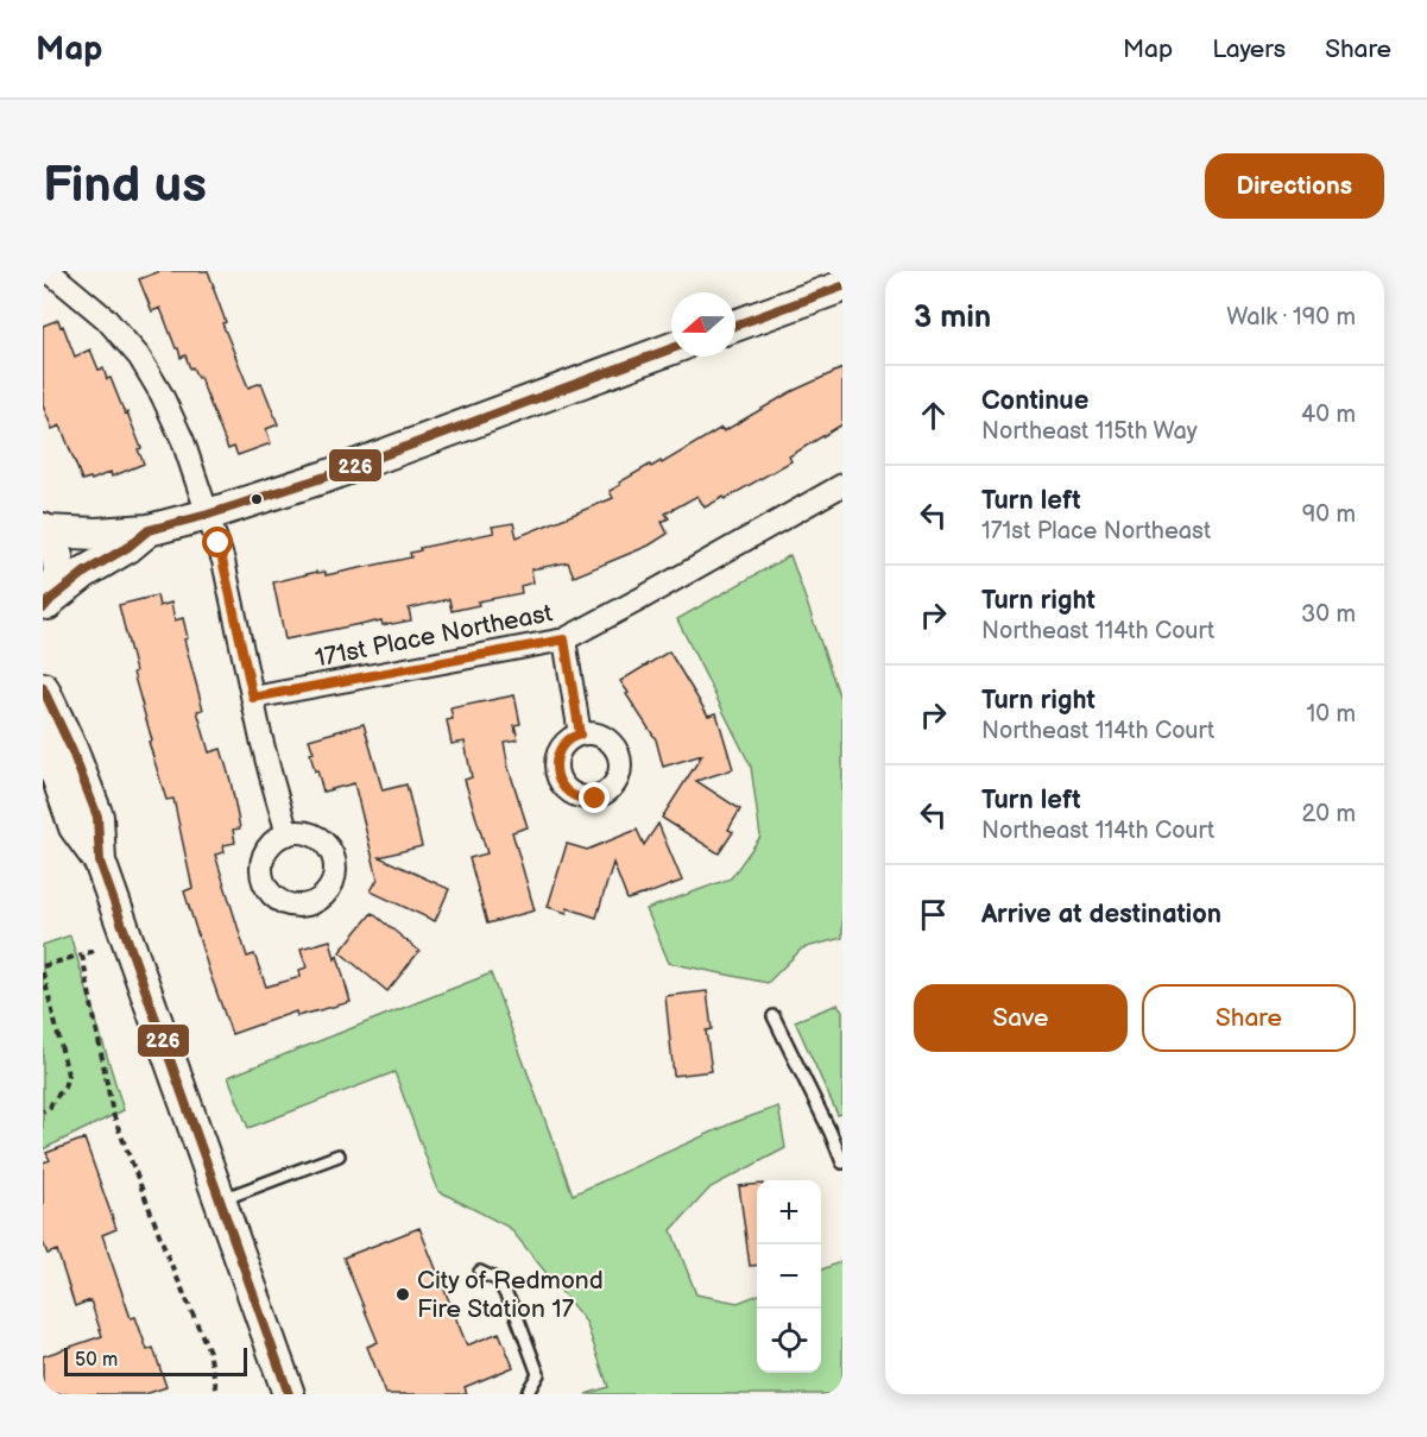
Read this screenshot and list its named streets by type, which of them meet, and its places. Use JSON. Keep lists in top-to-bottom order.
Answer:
{
  "streets": {
    "street": ["171st Place Northeast"]
  },
  "places": ["City of Redmond Fire Station 17"],
  "lines": ["transit line 226"],
  "scale_bar": "50 m",
  "north": "left",
  "page": {
    "header": "Map",
    "nav": ["Map", "Layers", "Share"],
    "buttons": [
      "Directions",
      ["Save", "Share"]
    ],
    "title": "Find us",
    "heading": ["3 min", "Walk · 190 m"],
    "list": [
      ["Continue", "Northeast 115th Way", "40 m"],
      ["Turn left", "171st Place Northeast", "90 m"],
      ["Turn right", "Northeast 114th Court", "30 m"],
      ["Turn right", "Northeast 114th Court", "10 m"],
      ["Turn left", "Northeast 114th Court", "20 m"],
      "Arrive at destination"
    ],
    "map_buttons": ["+", "−"],
    "scale": "50 m"
  }
}
